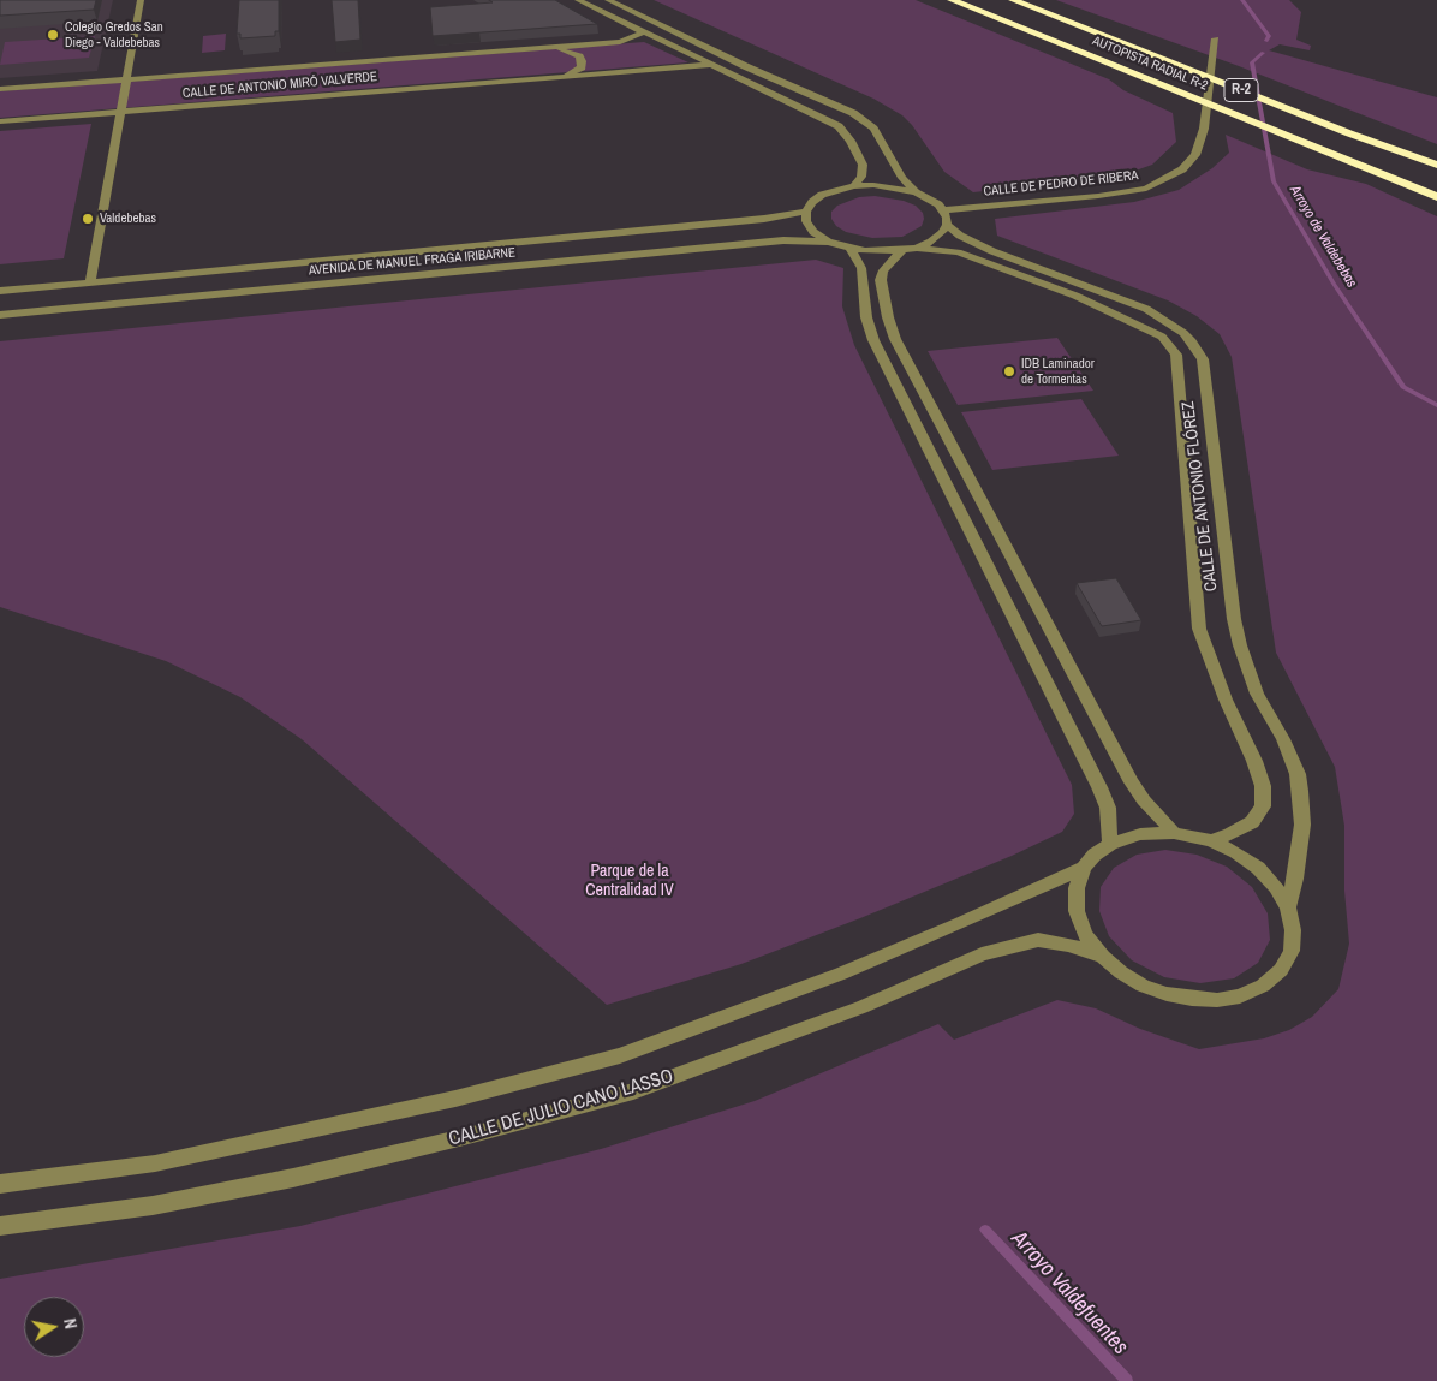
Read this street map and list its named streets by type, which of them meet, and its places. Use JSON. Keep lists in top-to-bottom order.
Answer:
{
  "streets": {
    "highway": ["AUTOPISTA RADIAL R-2", "R-2"],
    "street": [
      "CALLE DE ANTONIO MIRÓ VALVERDE",
      "CALLE DE PEDRO DE RIBERA",
      "AVENIDA DE MANUEL FRAGA IRIBARNE",
      "CALLE DE ANTONIO FLÓREZ",
      "CALLE DE JULIO CANO LASSO"
    ]
  },
  "crossings": [
    ["CALLE DE ANTONIO FLÓREZ", "CALLE DE JULIO CANO LASSO"]
  ],
  "water": ["Arroyo de Valdebebas", "Arroyo Valdefuentes"],
  "parks": ["Parque de la Centralidad IV"],
  "places": ["Colegio Gredos San Diego - Valdebebas", "Valdebebas", "IDB Laminador de Tormentas"],
  "north": "right"
}
